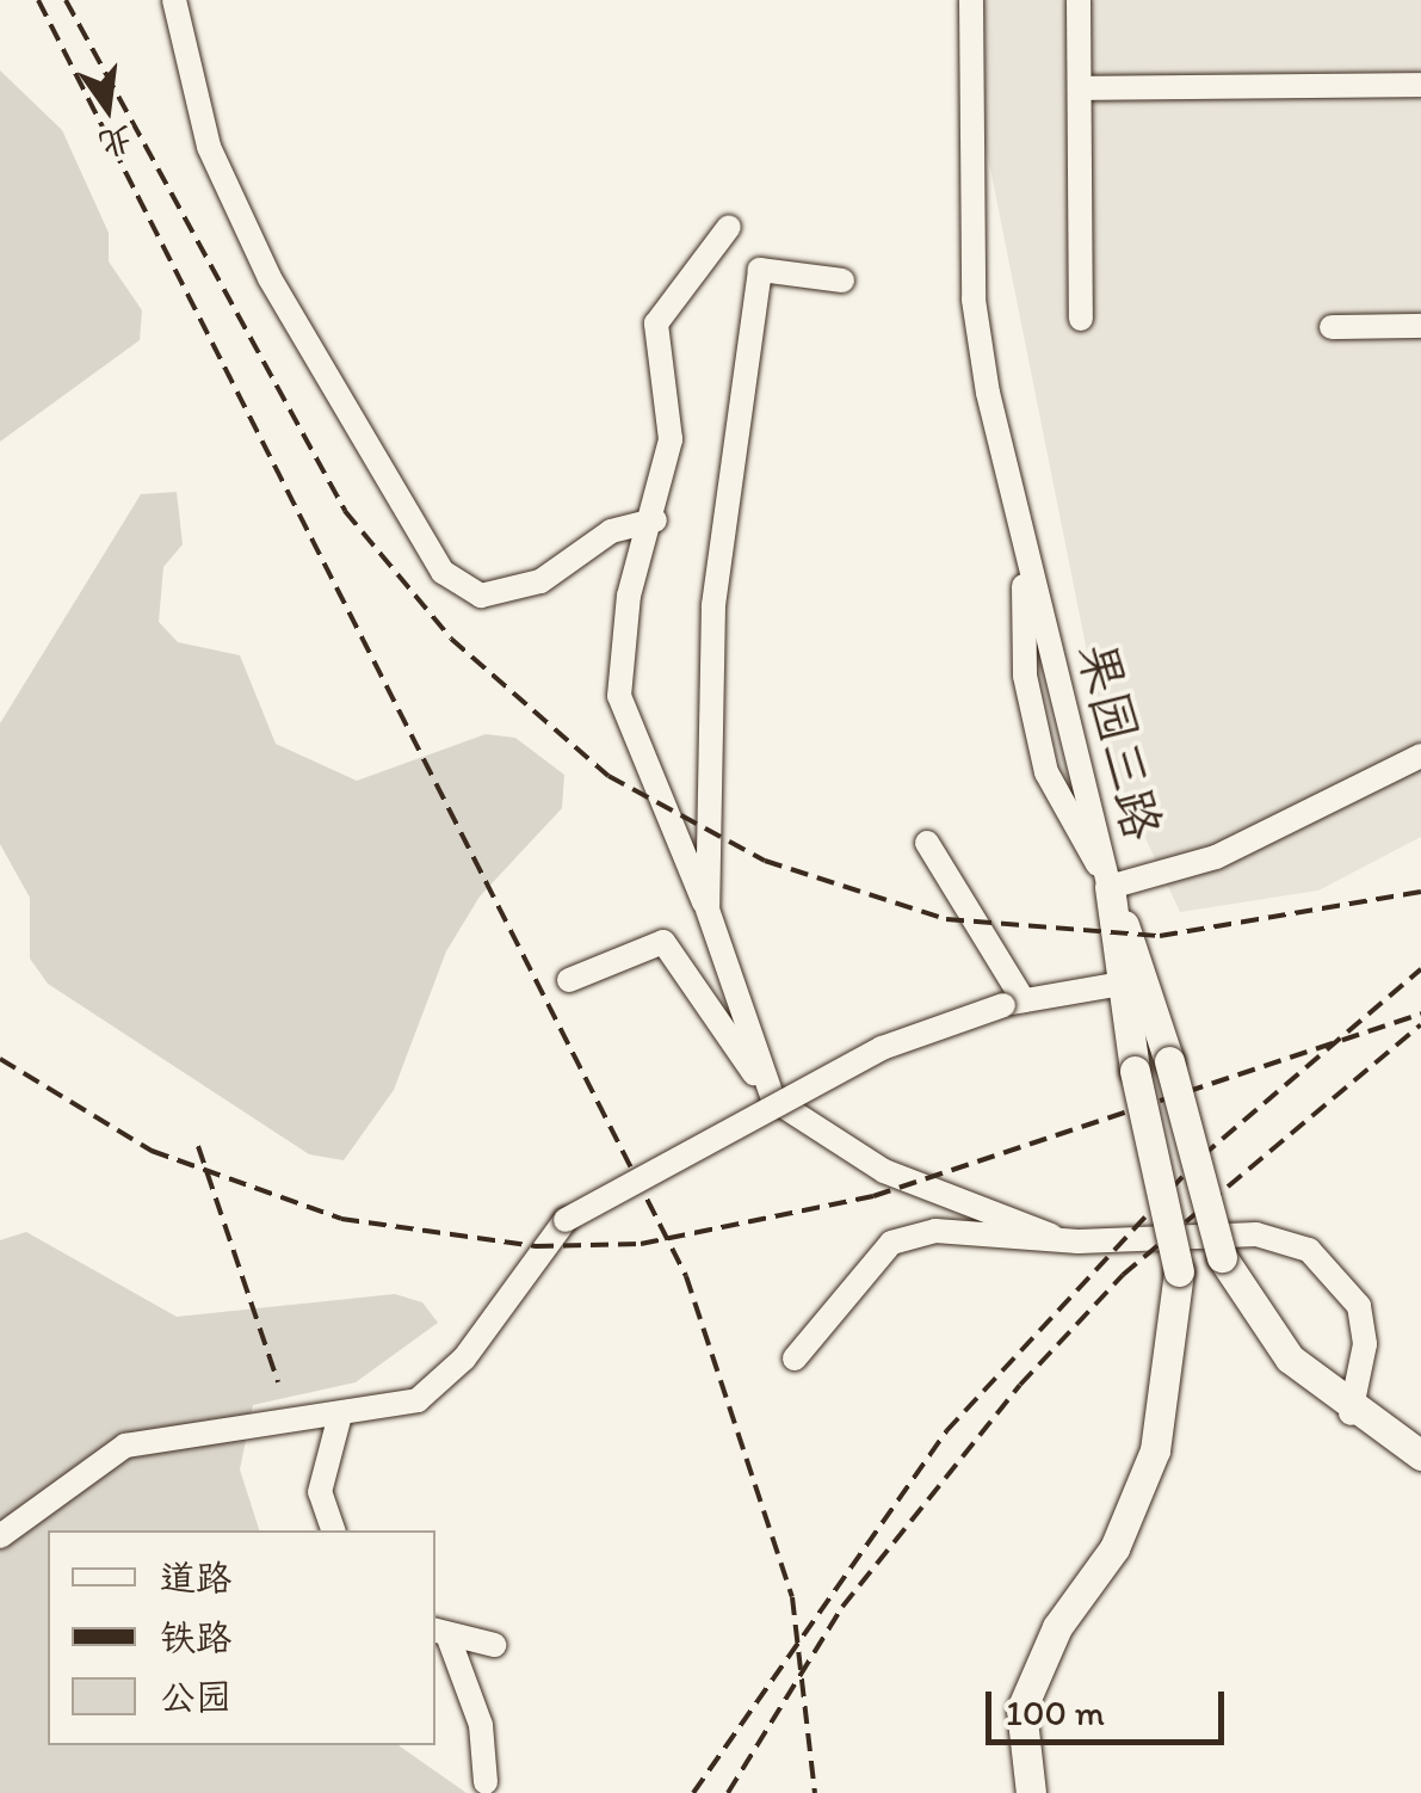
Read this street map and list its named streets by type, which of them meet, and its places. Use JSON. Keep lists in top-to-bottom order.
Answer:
{
  "streets": {
    "street": ["果园三路"]
  },
  "legend": ["道路", "铁路", "公园"],
  "scale_bar": "100 m",
  "north": "bottom"
}
